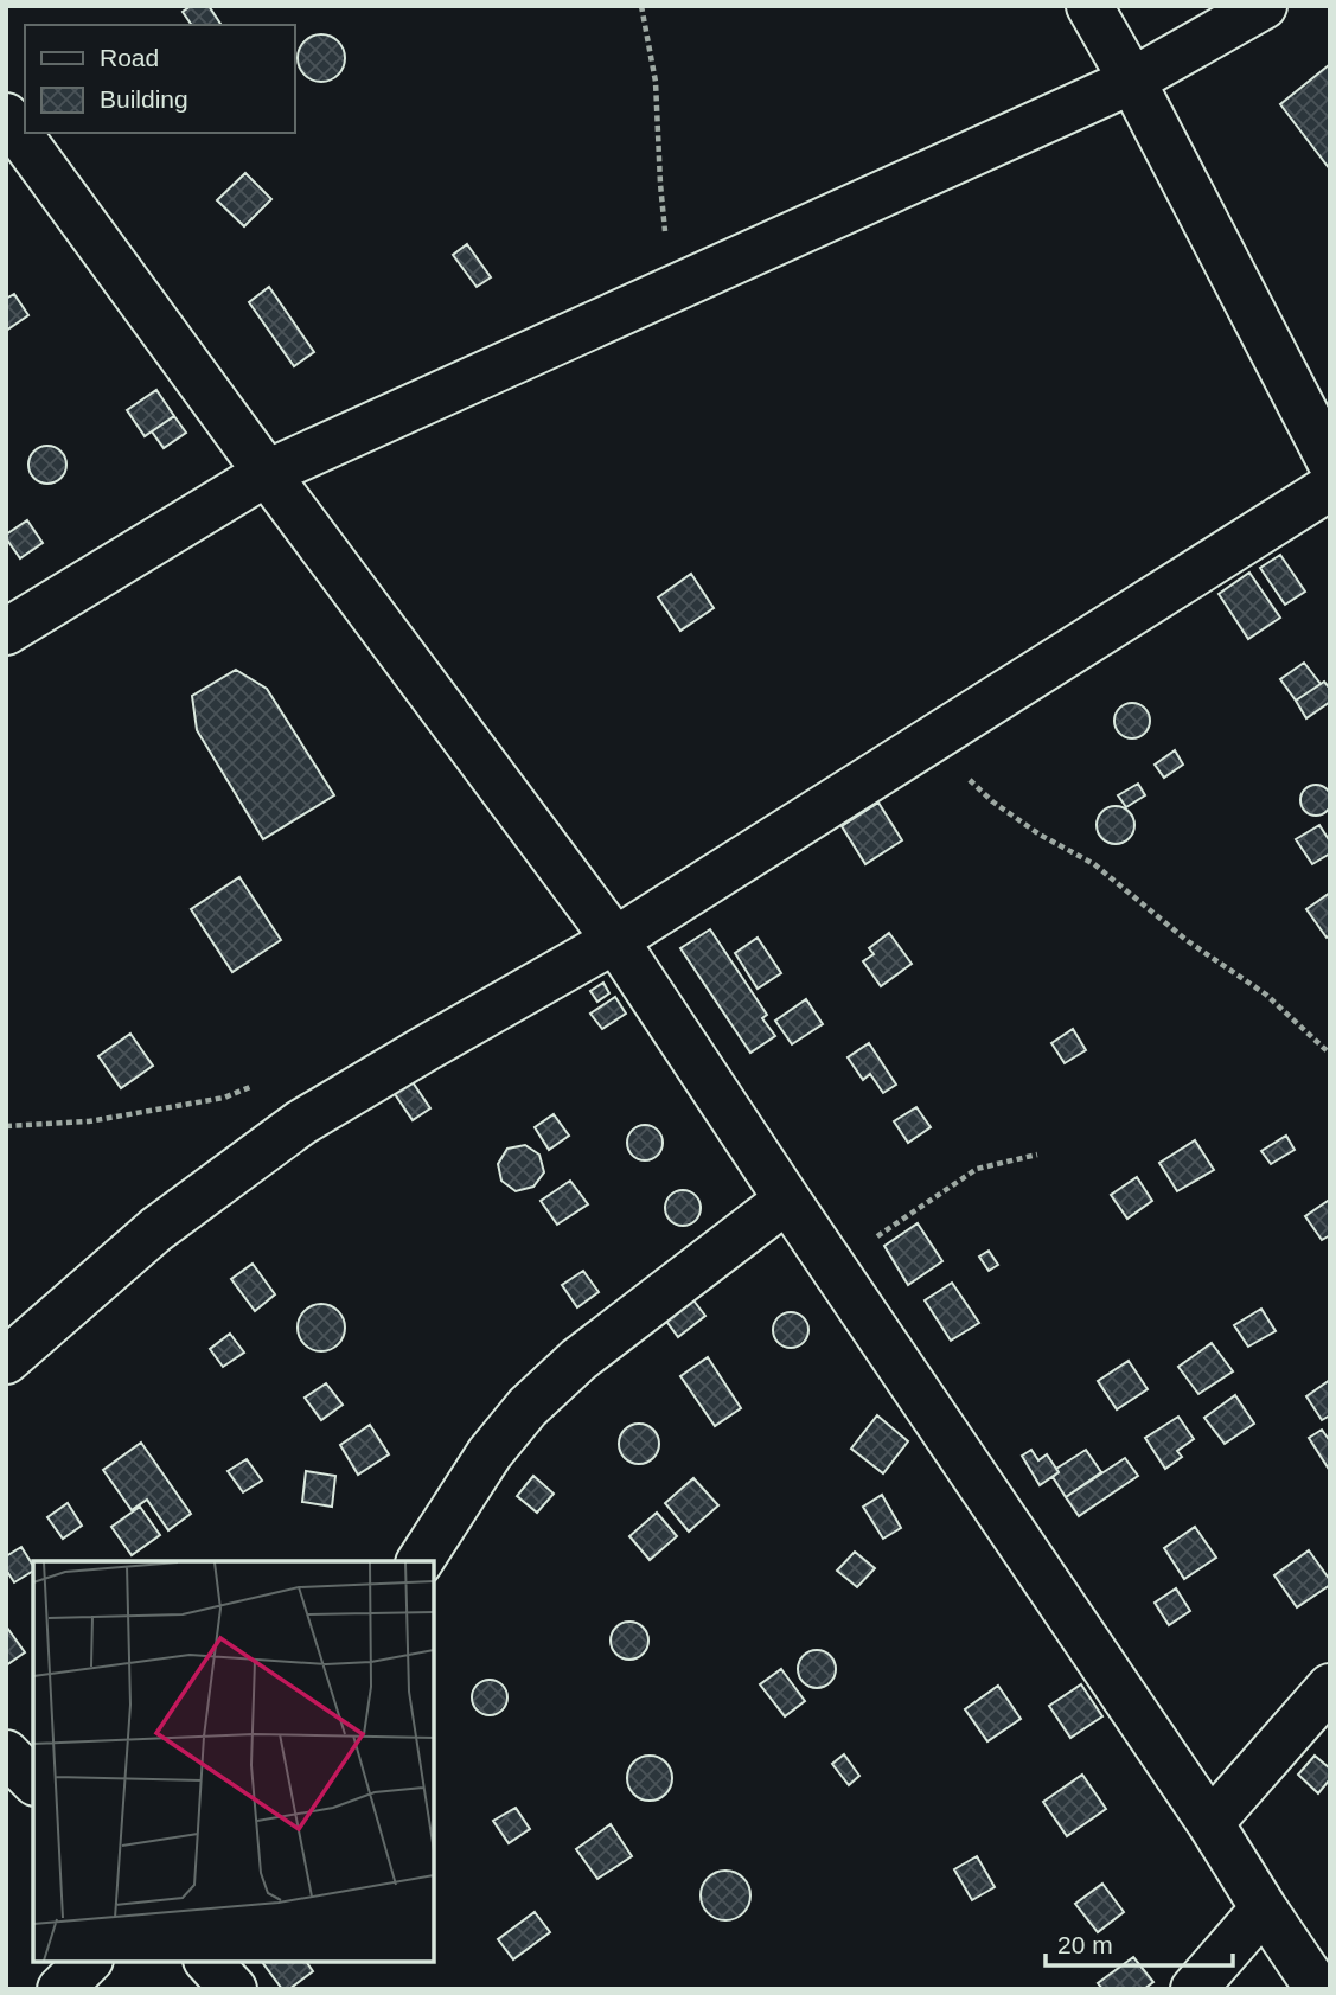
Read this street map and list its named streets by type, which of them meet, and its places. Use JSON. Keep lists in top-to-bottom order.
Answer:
{
  "legend": ["Road", "Building"],
  "scale_bar": "20 m"
}
